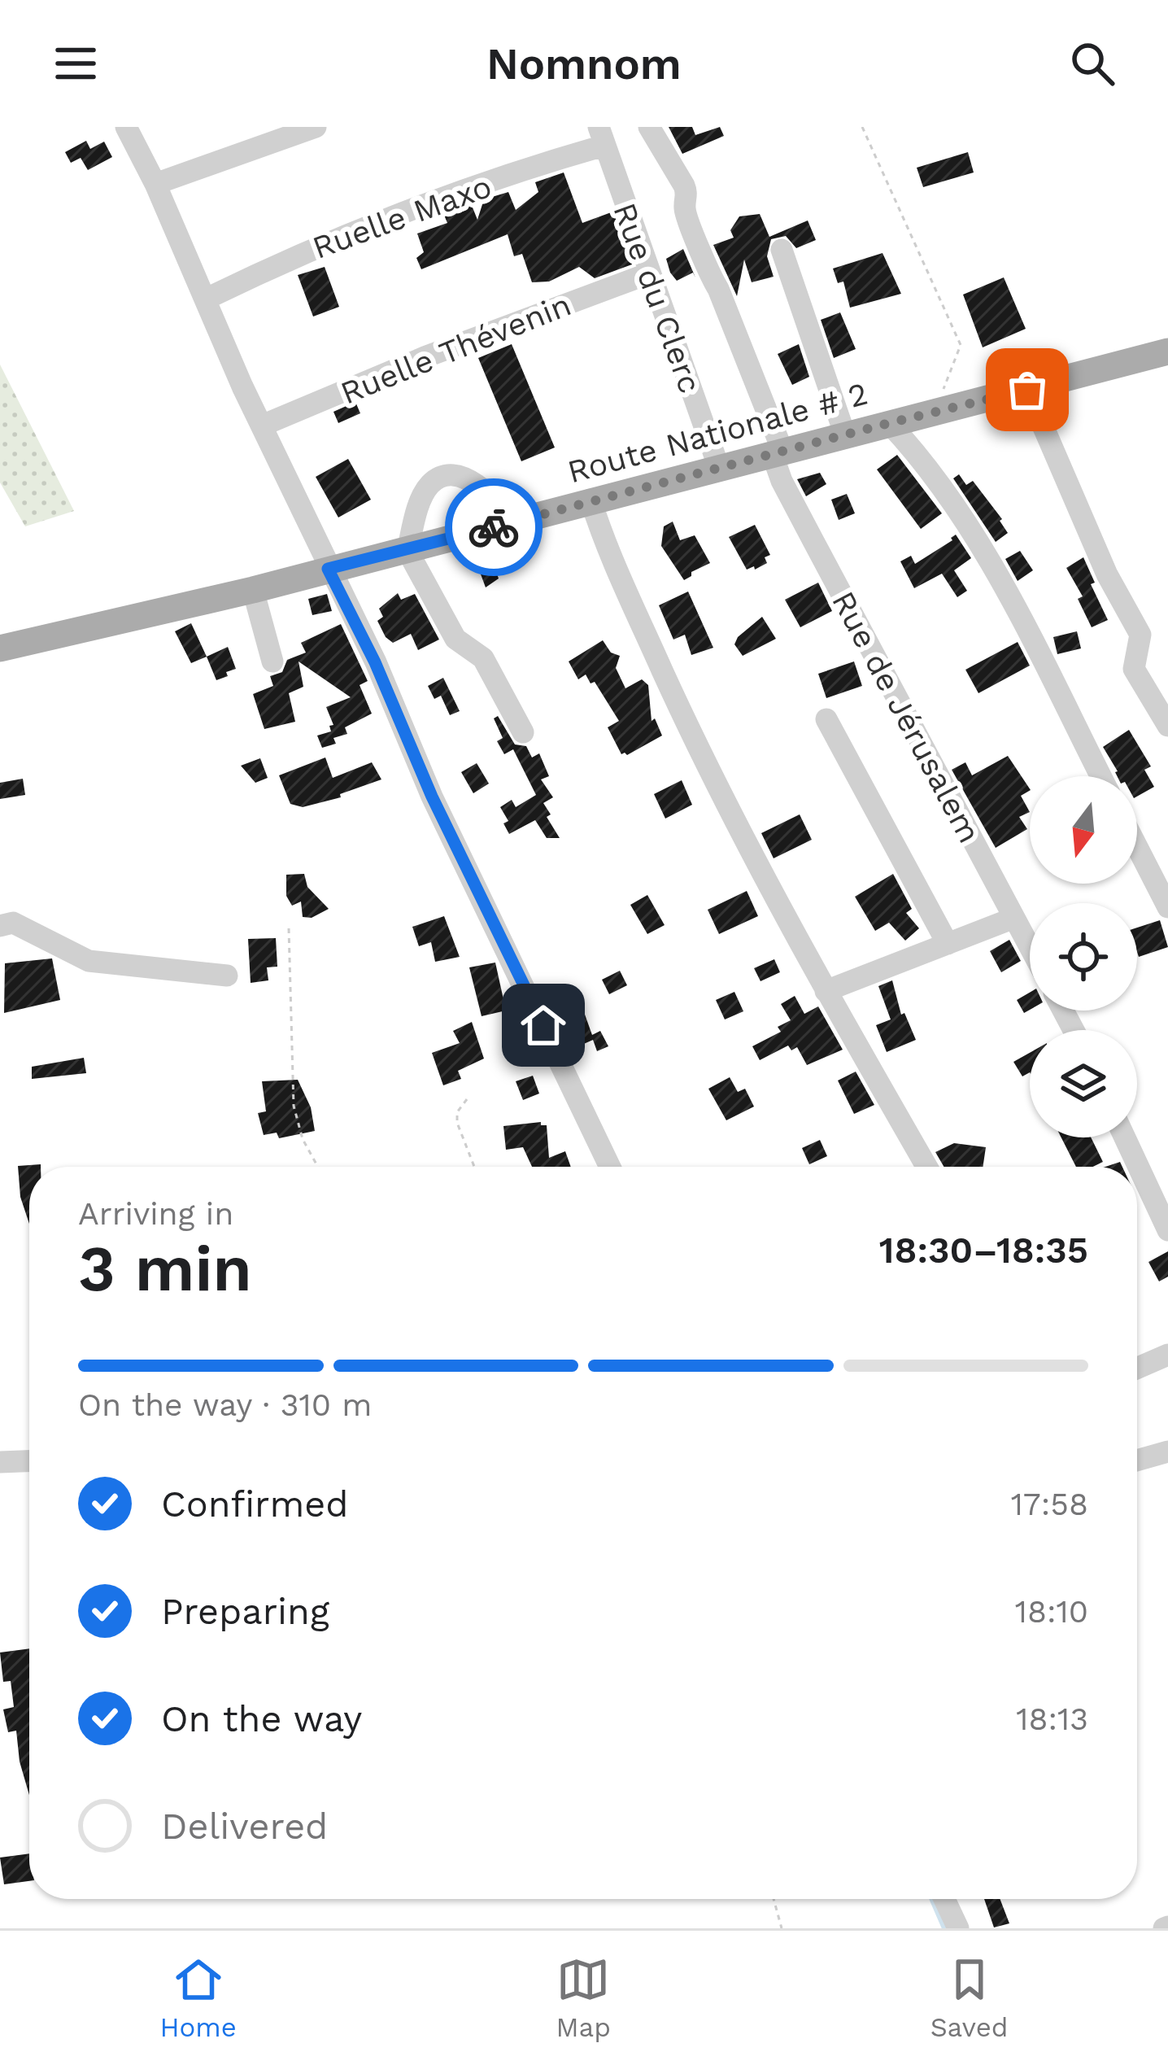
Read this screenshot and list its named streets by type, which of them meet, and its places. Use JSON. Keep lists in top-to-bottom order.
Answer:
{
  "streets": {
    "main road": ["Route Nationale # 2"],
    "street": [
      "Ruelle Maxo",
      "Rue du Clerc",
      "Ruelle Thévenin",
      "Rue de Jérusalem"
    ]
  },
  "crossings": [
    ["Ruelle Maxo", "Rue du Clerc"],
    ["Rue du Clerc", "Ruelle Thévenin"],
    ["Rue du Clerc", "Route Nationale # 2"],
    ["Route Nationale # 2", "Rue de Jérusalem"]
  ],
  "north": "bottom",
  "page": {
    "header": "Nomnom",
    "heading": ["3 min", "Arriving in", "18:30–18:35"],
    "bar": "On the way · 310 m",
    "list": [
      ["Confirmed", "17:58"],
      ["Preparing", "18:10"],
      ["On the way", "18:13"],
      "Delivered"
    ],
    "tabs": ["Home", "Map", "Saved"]
  }
}
